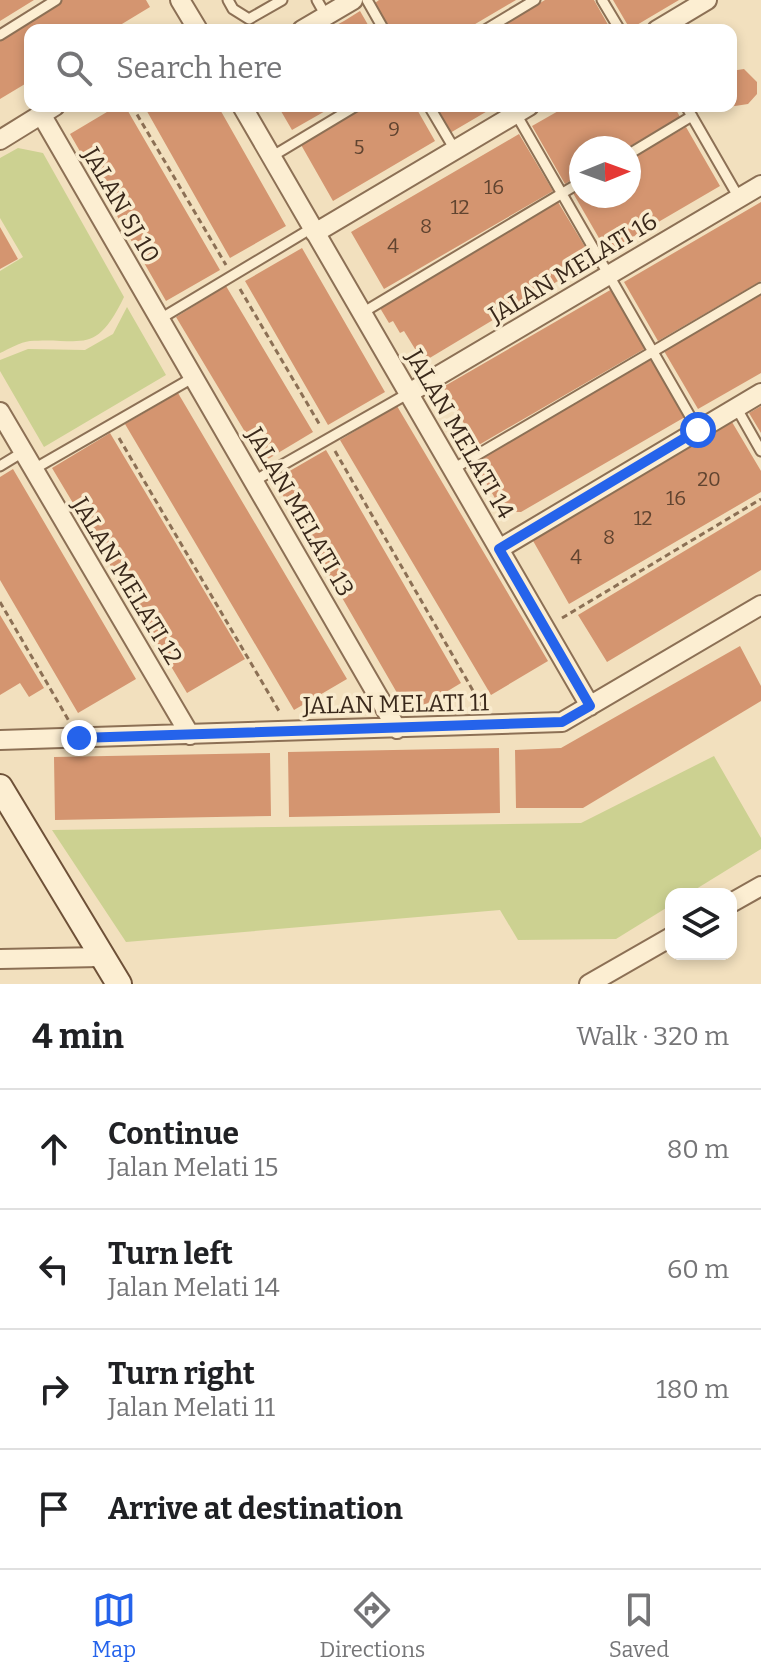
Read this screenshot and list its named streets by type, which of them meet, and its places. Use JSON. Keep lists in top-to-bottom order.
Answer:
{
  "streets": {
    "street": [
      "JALAN SJ 10",
      "JALAN MELATI 16",
      "JALAN MELATI 14",
      "JALAN MELATI 13",
      "JALAN MELATI 12",
      "JALAN MELATI 11"
    ]
  },
  "crossings": [
    ["JALAN SJ 10", "JALAN MELATI 13"],
    ["JALAN MELATI 16", "JALAN MELATI 14"],
    ["JALAN MELATI 14", "JALAN MELATI 11"],
    ["JALAN MELATI 13", "JALAN MELATI 11"],
    ["JALAN MELATI 12", "JALAN MELATI 11"]
  ],
  "house_numbers": [
    "9",
    "5",
    "16",
    "12",
    "8",
    "4",
    "20",
    "16",
    "12",
    "8",
    "4"
  ],
  "north": "right",
  "page": {
    "search": "Search here",
    "heading": ["4 min", "Walk · 320 m"],
    "list": [
      ["Continue", "Jalan Melati 15", "80 m"],
      ["Turn left", "Jalan Melati 14", "60 m"],
      ["Turn right", "Jalan Melati 11", "180 m"],
      "Arrive at destination"
    ],
    "nav": ["Map", "Directions", "Saved"]
  }
}
